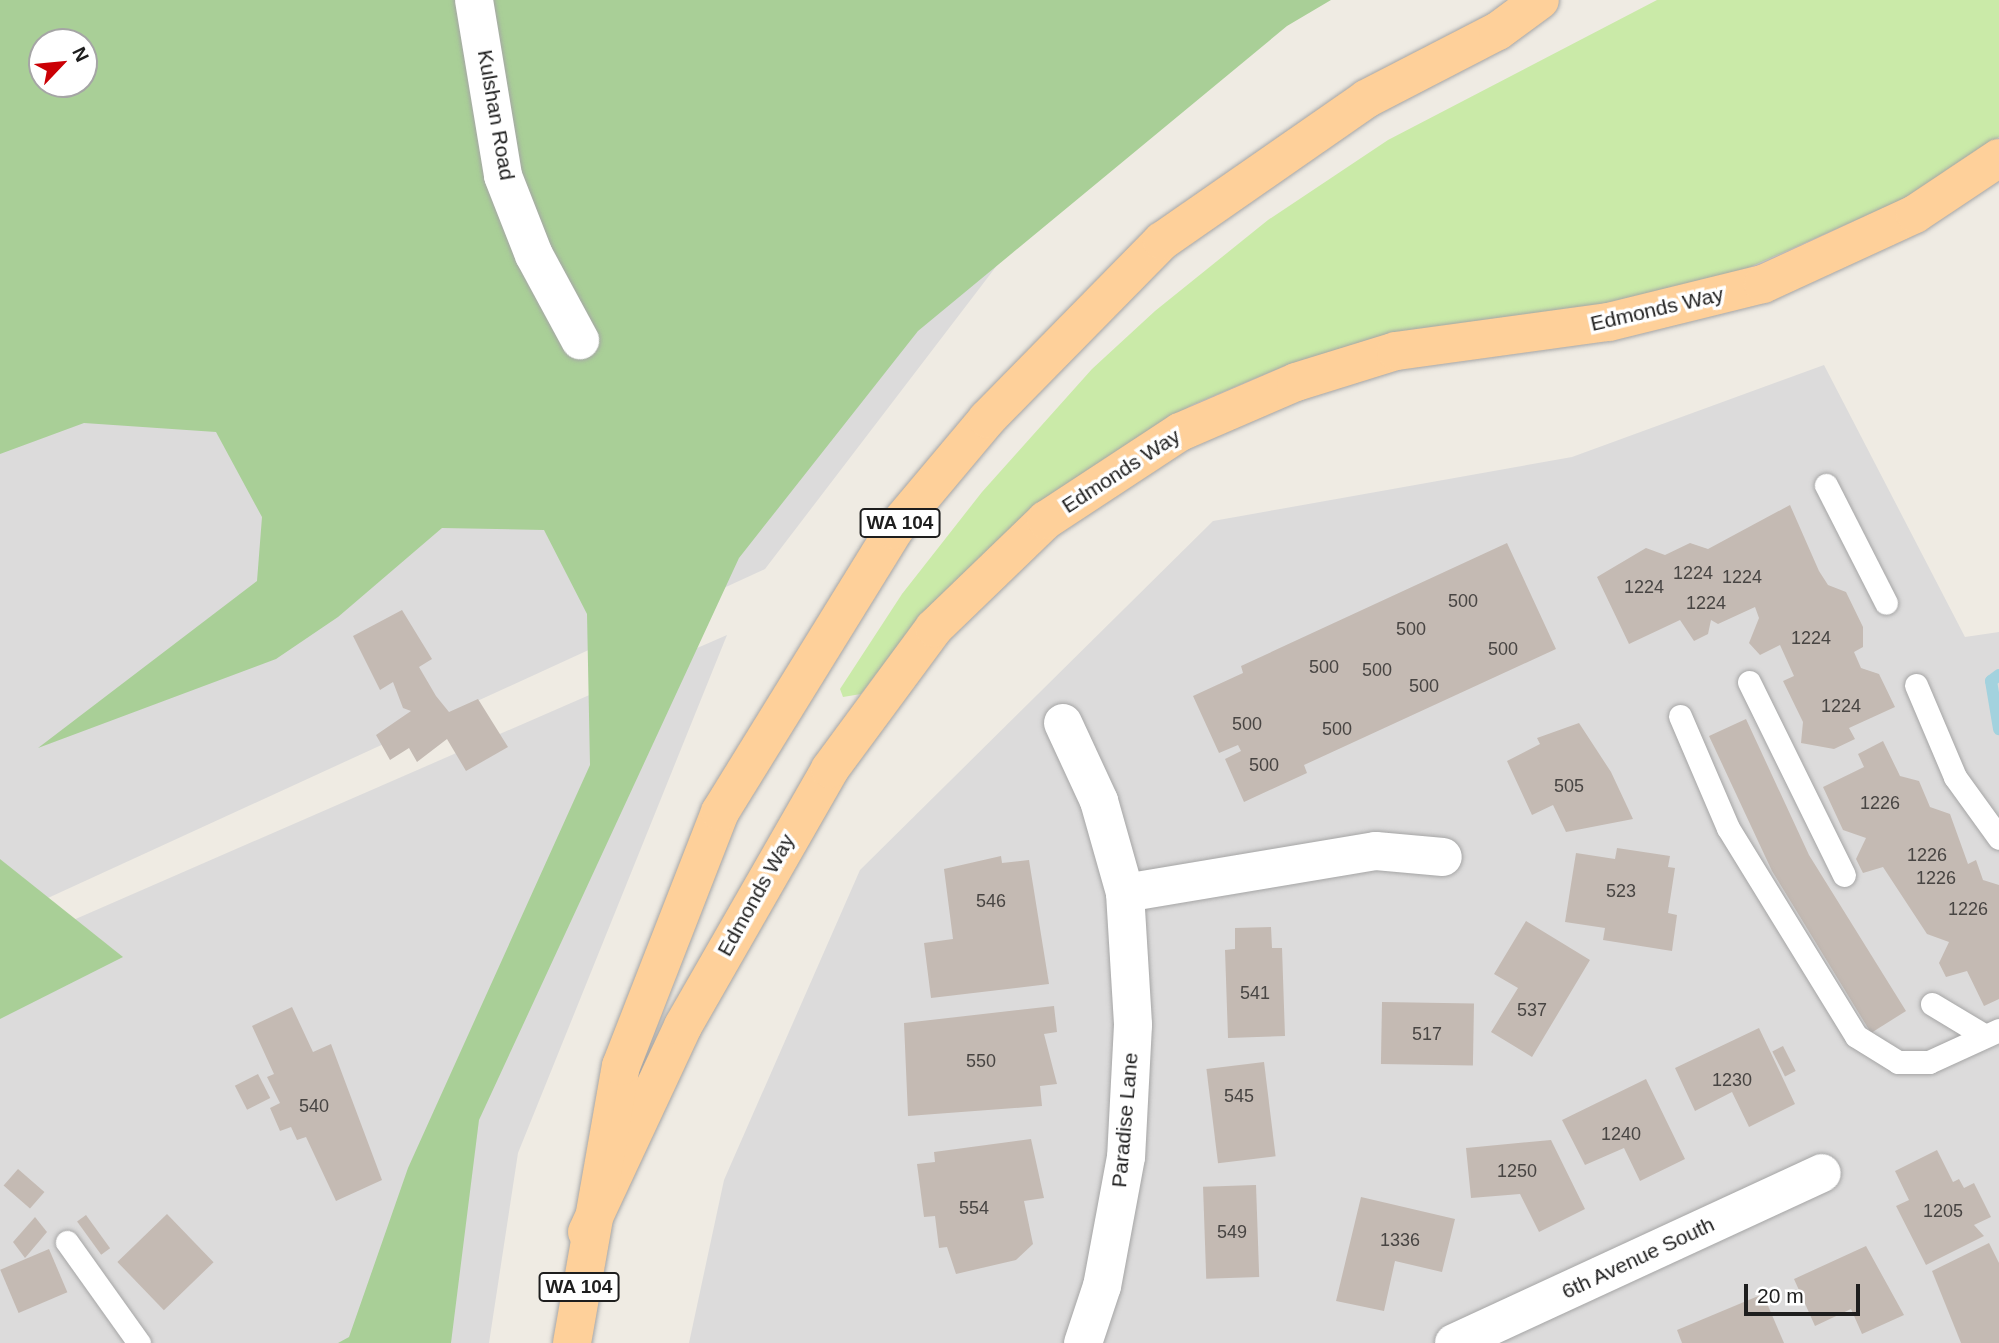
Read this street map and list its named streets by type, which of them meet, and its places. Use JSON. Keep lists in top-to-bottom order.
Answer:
{
  "streets": {
    "main road": ["Edmonds Way", "WA 104"],
    "street": ["Kulshan Road", "Paradise Lane", "6th Avenue South"]
  },
  "house_numbers": [
    "1224",
    "1224",
    "1224",
    "500",
    "1224",
    "500",
    "1224",
    "500",
    "500",
    "500",
    "500",
    "1224",
    "500",
    "500",
    "500",
    "505",
    "1226",
    "1226",
    "1226",
    "523",
    "546",
    "1226",
    "541",
    "537",
    "517",
    "550",
    "1230",
    "545",
    "540",
    "1240",
    "1250",
    "554",
    "1205",
    "549",
    "1336"
  ],
  "scale_bar": "20 m",
  "north": "top right"
}
